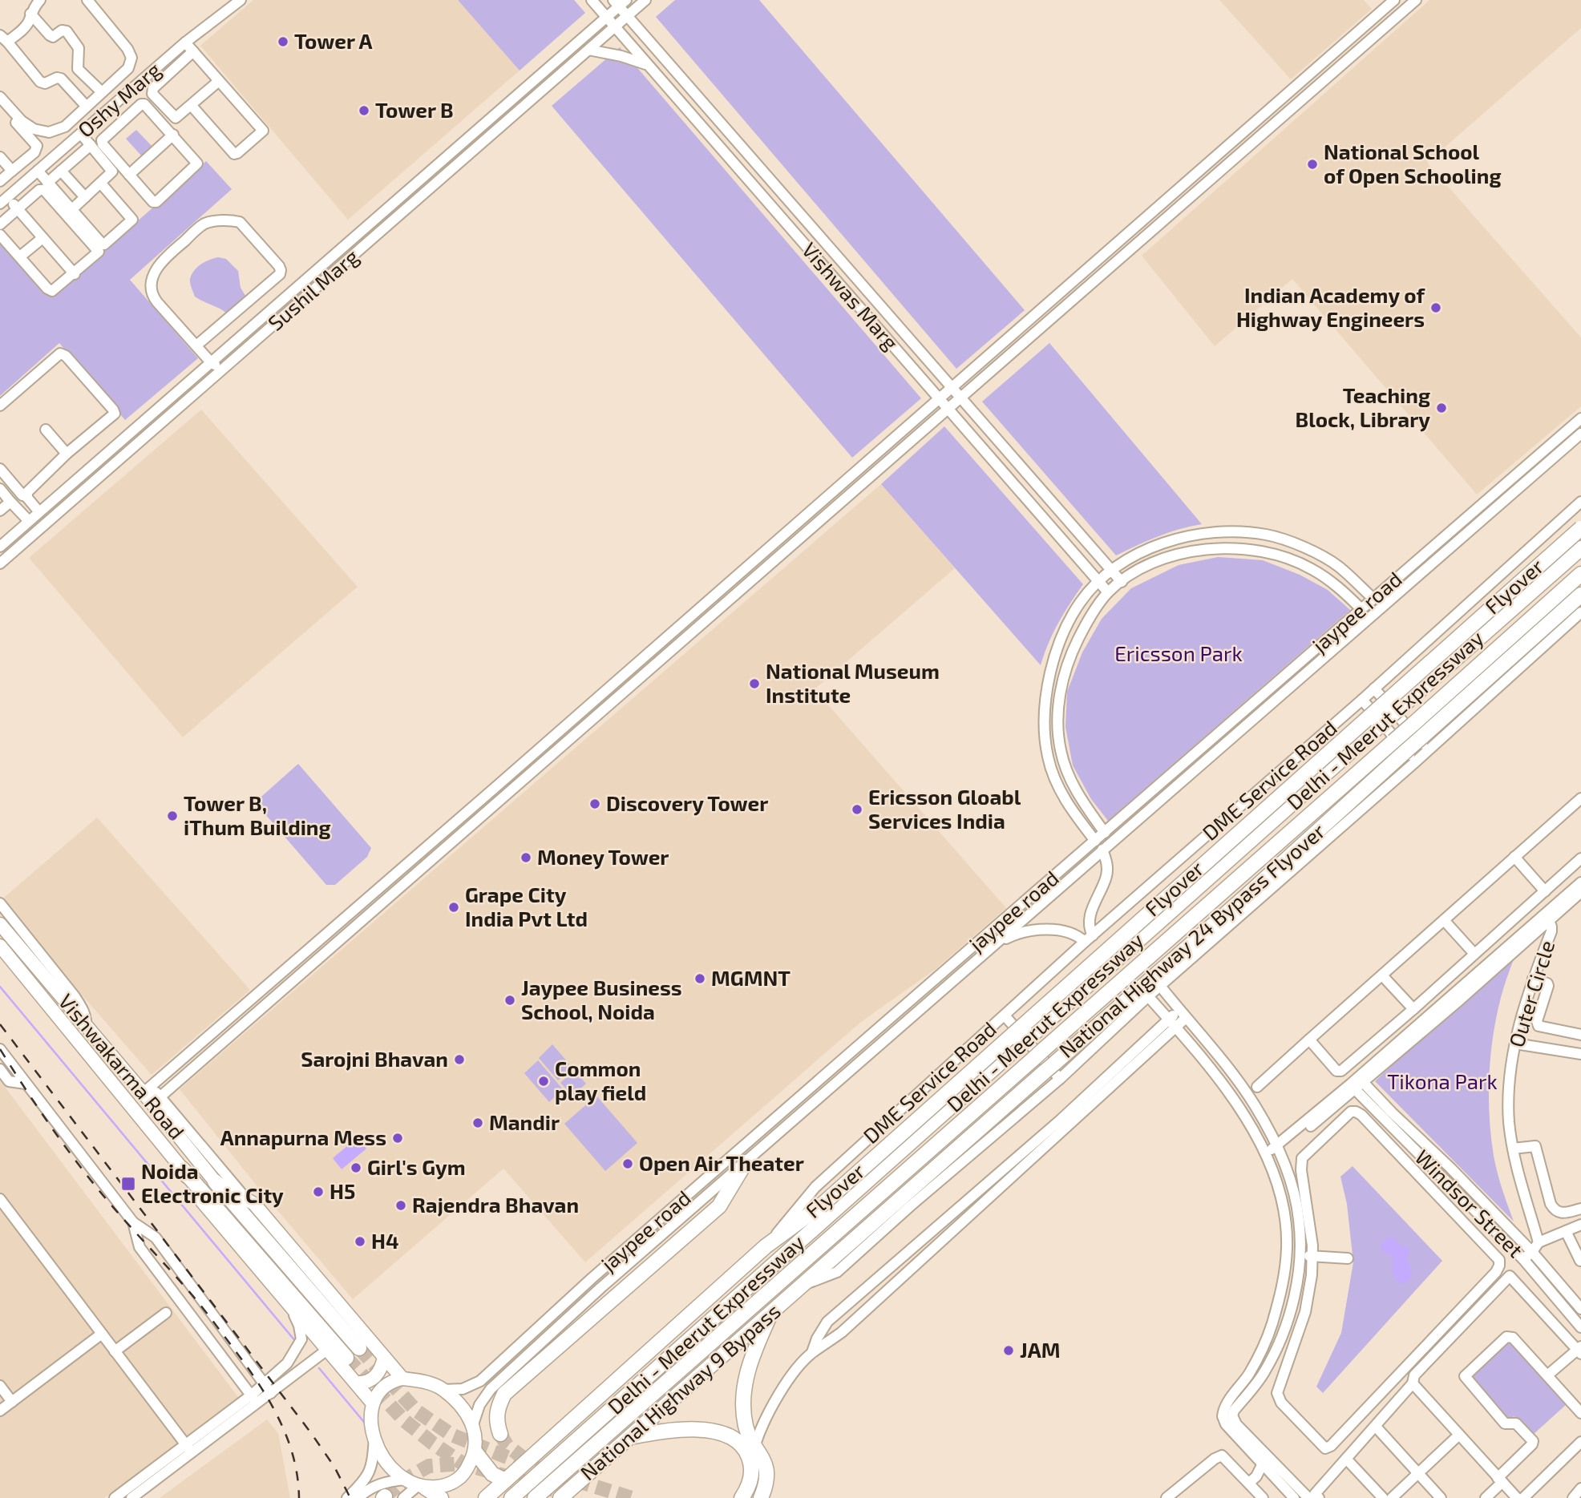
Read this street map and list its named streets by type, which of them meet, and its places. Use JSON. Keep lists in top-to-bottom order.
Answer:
{
  "streets": {
    "highway": [
      "Flyover",
      "Delhi - Meerut Expressway",
      "National Highway 24 Bypass Flyover",
      "National Highway 9 Bypass"
    ],
    "main road": ["Vishwakarma Road"],
    "street": [
      "Oshy Marg",
      "Sushil Marg",
      "Vishwas Marg",
      "jaypee road",
      "DME Service Road",
      "Outer Circle",
      "Windsor Street"
    ]
  },
  "crossings": [
    ["Sushil Marg", "Vishwas Marg"],
    ["Flyover", "DME Service Road"],
    ["jaypee road", "Vishwakarma Road"],
    ["National Highway 24 Bypass Flyover", "National Highway 9 Bypass"]
  ],
  "parks": ["Ericsson Park", "Tikona Park"],
  "places": {
    "other": [
      "Tower A",
      "Tower B",
      "National School of Open Schooling",
      "Indian Academy of Highway Engineers",
      "Teaching Block, Library",
      "National Museum Institute",
      "Discovery Tower",
      "Ericsson Gloabl Services India",
      "Tower B, iThum Building",
      "Money Tower",
      "Grape City India Pvt Ltd",
      "MGMNT",
      "Jaypee Business School, Noida",
      "Sarojni Bhavan",
      "Common play field",
      "Mandir",
      "Annapurna Mess",
      "Open Air Theater",
      "Girl's Gym",
      "H5",
      "Rajendra Bhavan",
      "H4",
      "JAM"
    ],
    "transit": ["Noida Electronic City"]
  }
}
